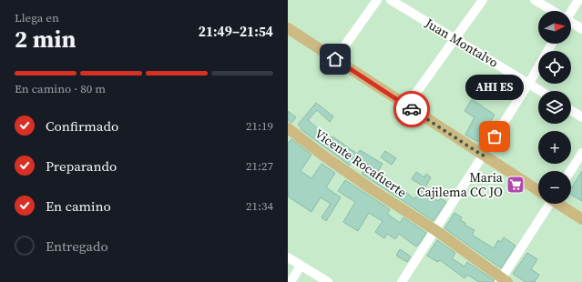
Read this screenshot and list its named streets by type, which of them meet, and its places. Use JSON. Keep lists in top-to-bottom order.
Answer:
{
  "streets": {
    "main road": ["Vicente Rocafuerte"],
    "street": ["Juan Montalvo"]
  },
  "places": {
    "other": ["AHI ES"],
    "supermarket": ["Maria Cajilema CC JO"]
  },
  "north": "right",
  "page": {
    "heading": ["2 min", "Llega en", "21:49–21:54"],
    "map_buttons": ["+", "−"],
    "bar": "En camino · 80 m",
    "bubble": "AHI ES",
    "list": [
      ["Confirmado", "21:19"],
      ["Preparando", "21:27"],
      ["En camino", "21:34"],
      "Entregado"
    ]
  }
}
